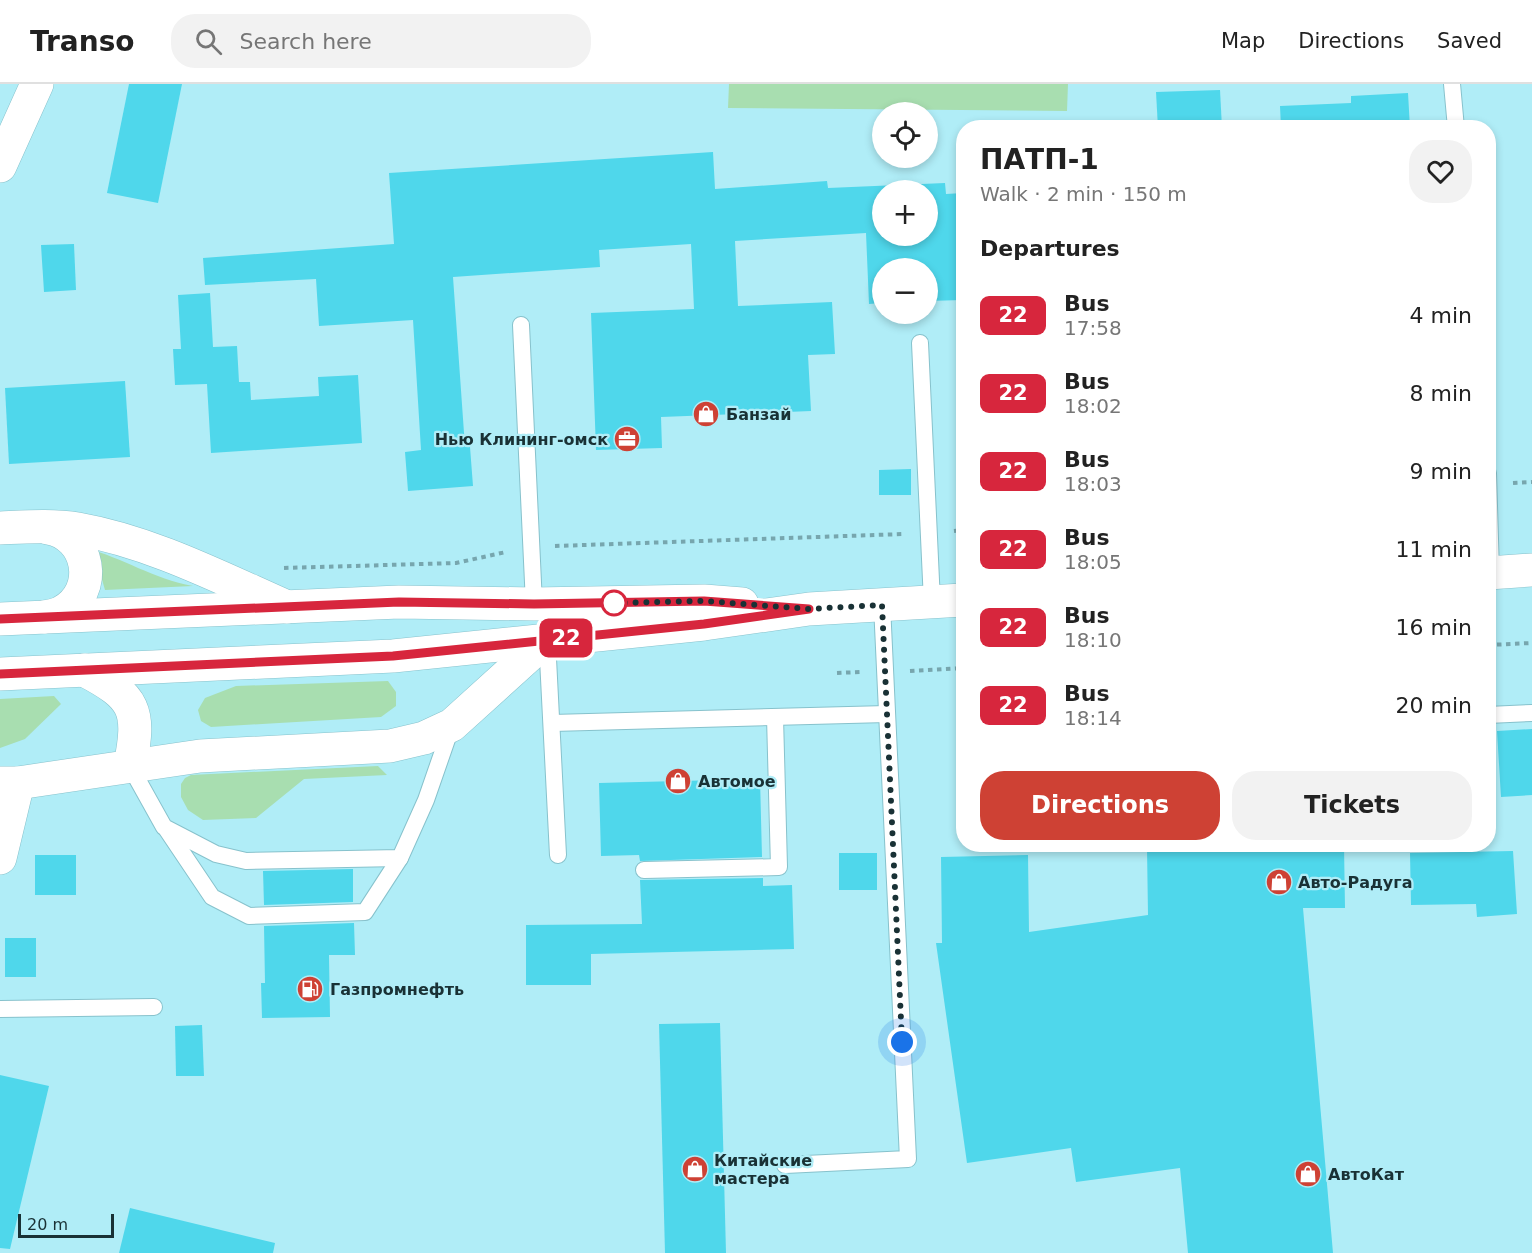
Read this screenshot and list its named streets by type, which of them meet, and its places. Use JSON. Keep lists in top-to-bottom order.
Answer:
{
  "places": {
    "shop": [
      "Банзай",
      "Автомое",
      "Авто-Радуга",
      "Китайские мастера",
      "АвтоКат"
    ],
    "office": ["Нью Клининг-омск"],
    "fuel station": ["Газпромнефть"]
  },
  "lines": ["bus line 22"],
  "scale_bar": "20 m",
  "page": {
    "header": "Transo",
    "search": "Search here",
    "nav": ["Map", "Directions", "Saved"],
    "on_map": "22",
    "map_buttons": ["+", "−"],
    "heading": [
      ["ПАТП-1", "Walk · 2 min · 150 m"],
      "Departures"
    ],
    "list": [
      {
        "mark": "22",
        "name": "Bus",
        "note": "17:58",
        "value": "4 min"
      },
      {
        "mark": "22",
        "name": "Bus",
        "note": "18:02",
        "value": "8 min"
      },
      {
        "mark": "22",
        "name": "Bus",
        "note": "18:03",
        "value": "9 min"
      },
      {
        "mark": "22",
        "name": "Bus",
        "note": "18:05",
        "value": "11 min"
      },
      {
        "mark": "22",
        "name": "Bus",
        "note": "18:10",
        "value": "16 min"
      },
      {
        "mark": "22",
        "name": "Bus",
        "note": "18:14",
        "value": "20 min"
      }
    ],
    "buttons": ["Directions", "Tickets"],
    "scale": "20 m"
  }
}
